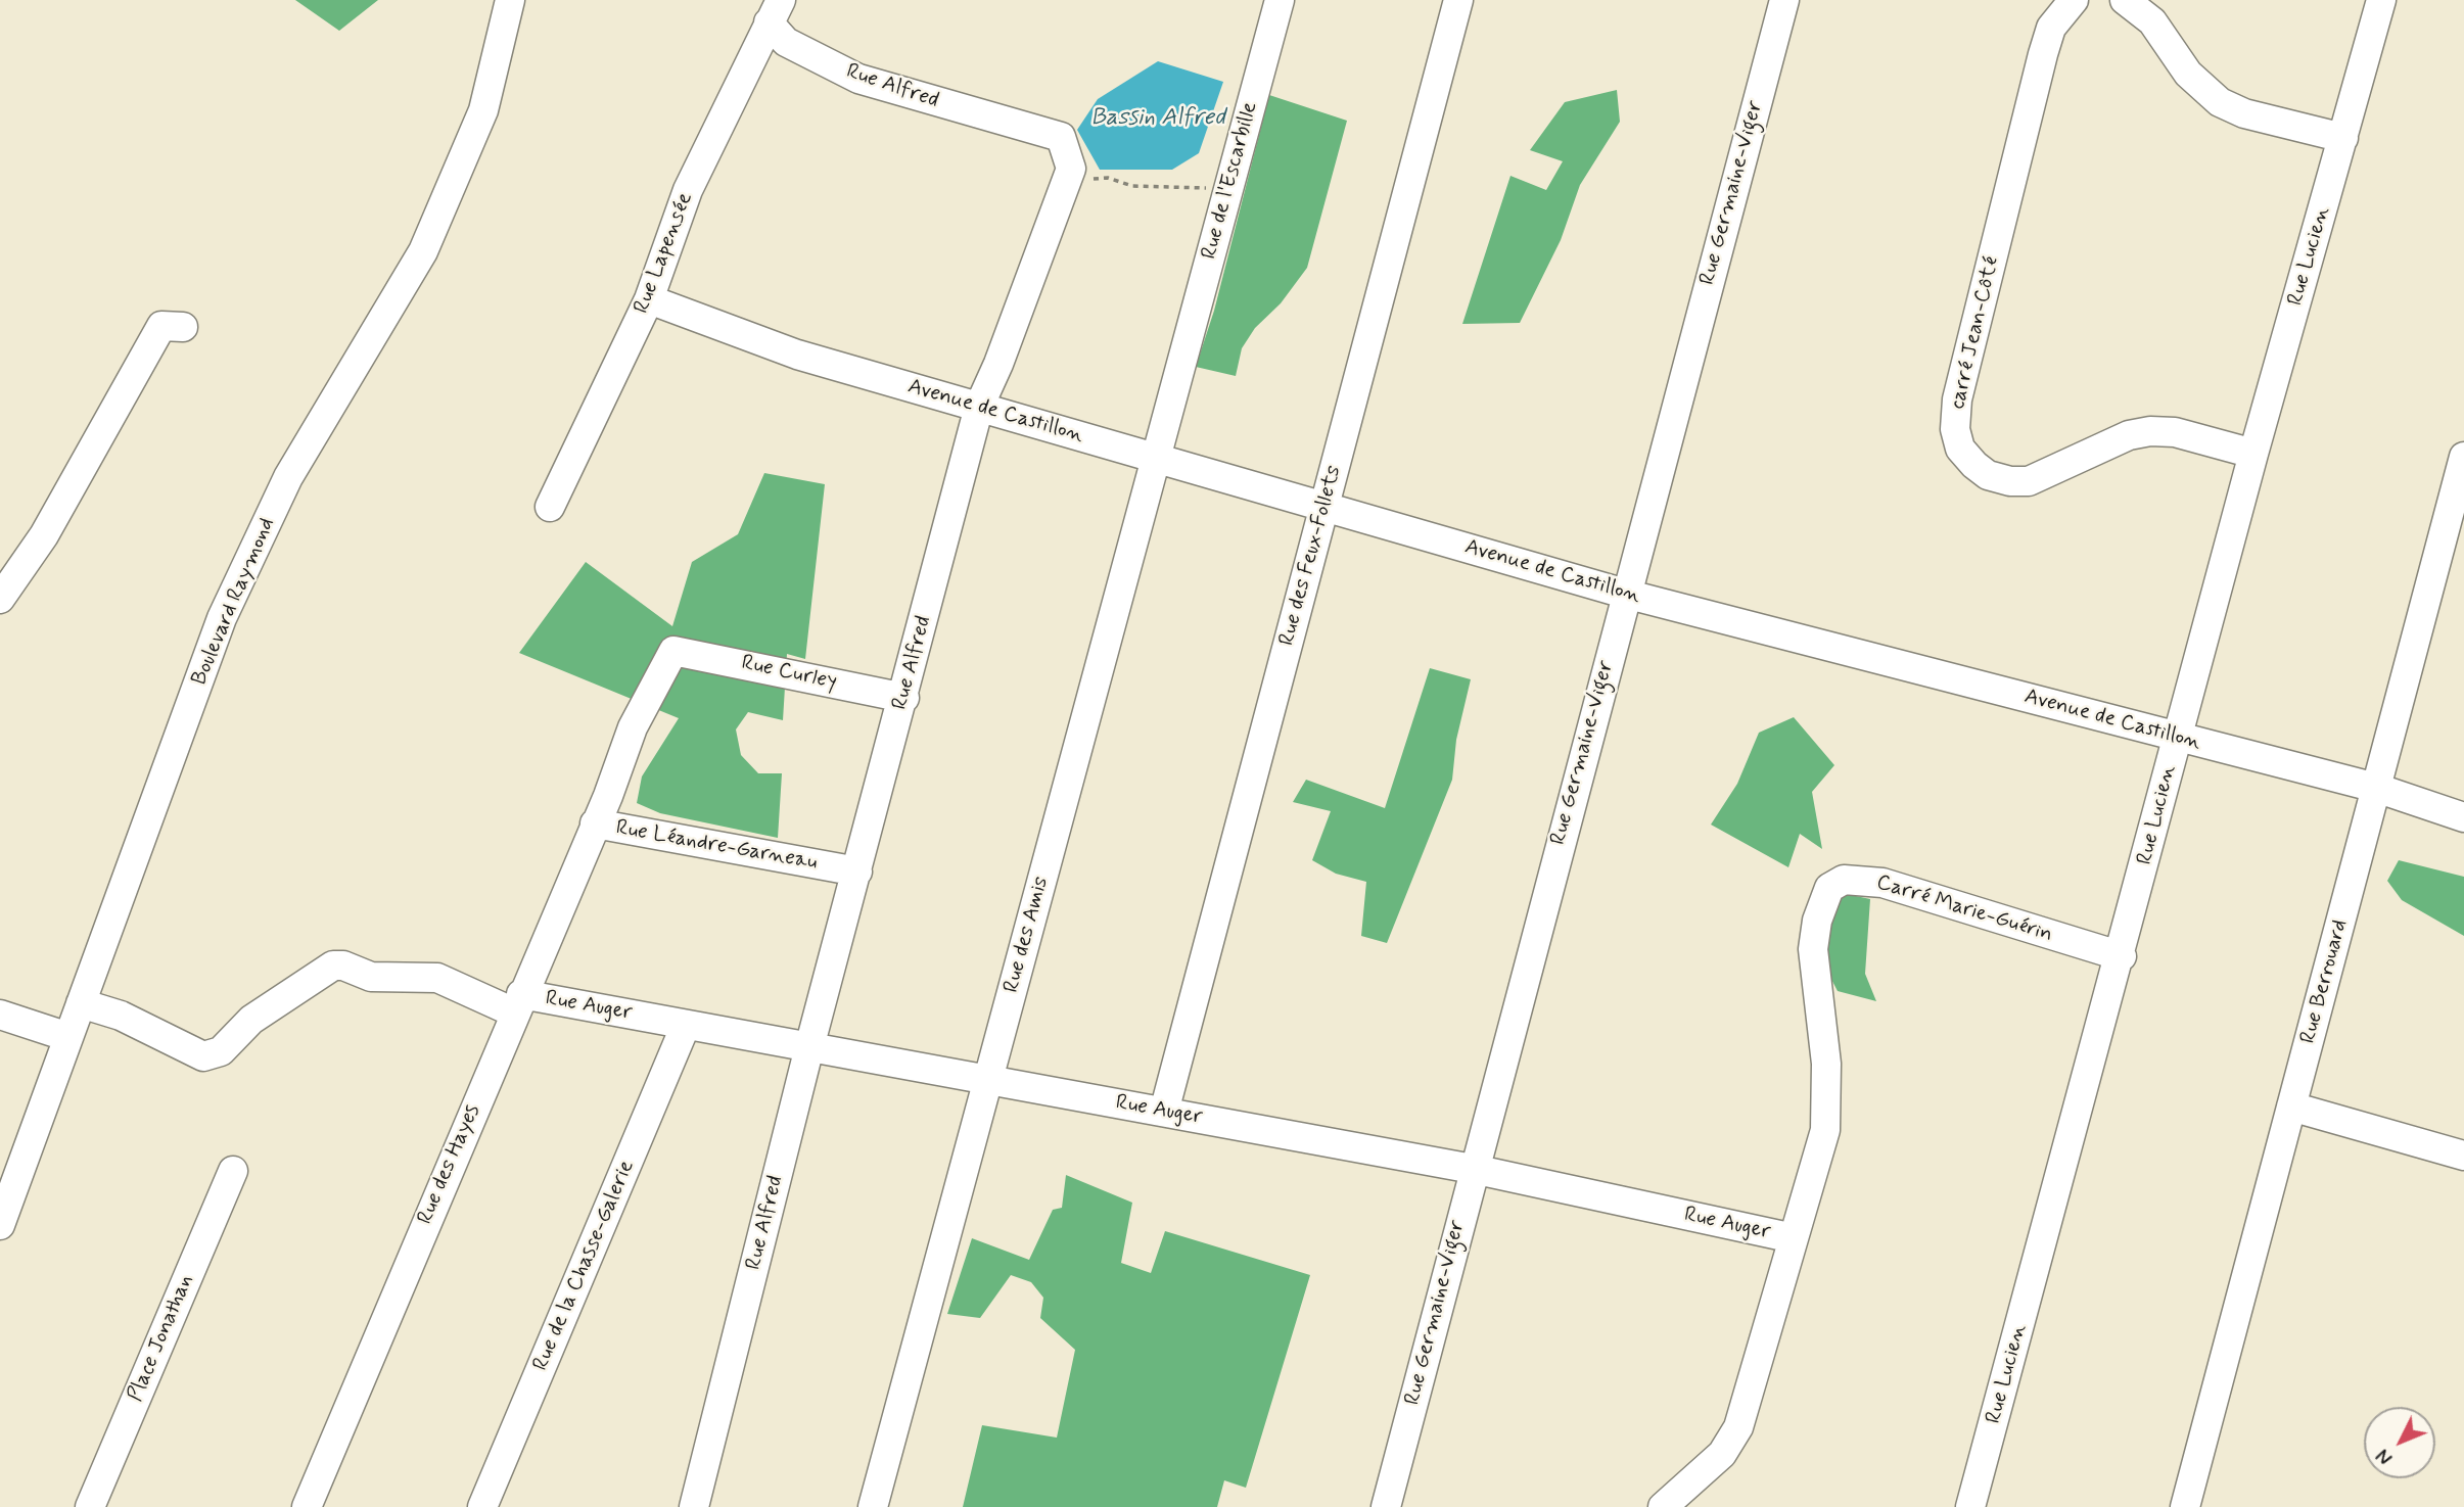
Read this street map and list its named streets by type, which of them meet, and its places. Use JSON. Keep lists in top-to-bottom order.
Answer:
{
  "streets": {
    "street": [
      "Rue Alfred",
      "Rue de l'Escarbille",
      "Rue Germaine-Viger",
      "Rue Lapensée",
      "Rue Lucien",
      "carré Jean-Côté",
      "Avenue de Castillon",
      "Rue des Feux-Follets",
      "Boulevard Raymond",
      "Rue Curley",
      "Rue Léandre-Garneau",
      "Carré Marie-Guérin",
      "Rue des Amis",
      "Rue Berrouard",
      "Rue Auger",
      "Rue des Hayes",
      "Rue de la Chasse-Galerie",
      "Place Jonathan"
    ]
  },
  "crossings": [
    ["Rue Alfred", "Rue Lapensée"],
    ["Rue Alfred", "Avenue de Castillon"],
    ["Rue Alfred", "Rue Curley"],
    ["Rue Alfred", "Rue Léandre-Garneau"],
    ["Rue Alfred", "Rue Auger"],
    ["Rue de l'Escarbille", "Rue des Amis"],
    ["Rue Germaine-Viger", "Avenue de Castillon"],
    ["Rue Germaine-Viger", "Rue Auger"],
    ["Rue Lapensée", "Avenue de Castillon"],
    ["Rue Lucien", "carré Jean-Côté"],
    ["Rue Lucien", "Avenue de Castillon"],
    ["Rue Lucien", "Carré Marie-Guérin"],
    ["Avenue de Castillon", "Rue des Feux-Follets"],
    ["Avenue de Castillon", "Rue des Amis"],
    ["Avenue de Castillon", "Rue Berrouard"],
    ["Rue des Feux-Follets", "Rue Auger"],
    ["Boulevard Raymond", "Rue Auger"],
    ["Rue Curley", "Rue Léandre-Garneau"],
    ["Rue Léandre-Garneau", "Rue des Hayes"],
    ["Carré Marie-Guérin", "Rue Auger"],
    ["Rue des Amis", "Rue Auger"],
    ["Rue Auger", "Rue des Hayes"],
    ["Rue Auger", "Rue de la Chasse-Galerie"]
  ],
  "water": ["Bassin Alfred"],
  "north": "bottom left"
}
